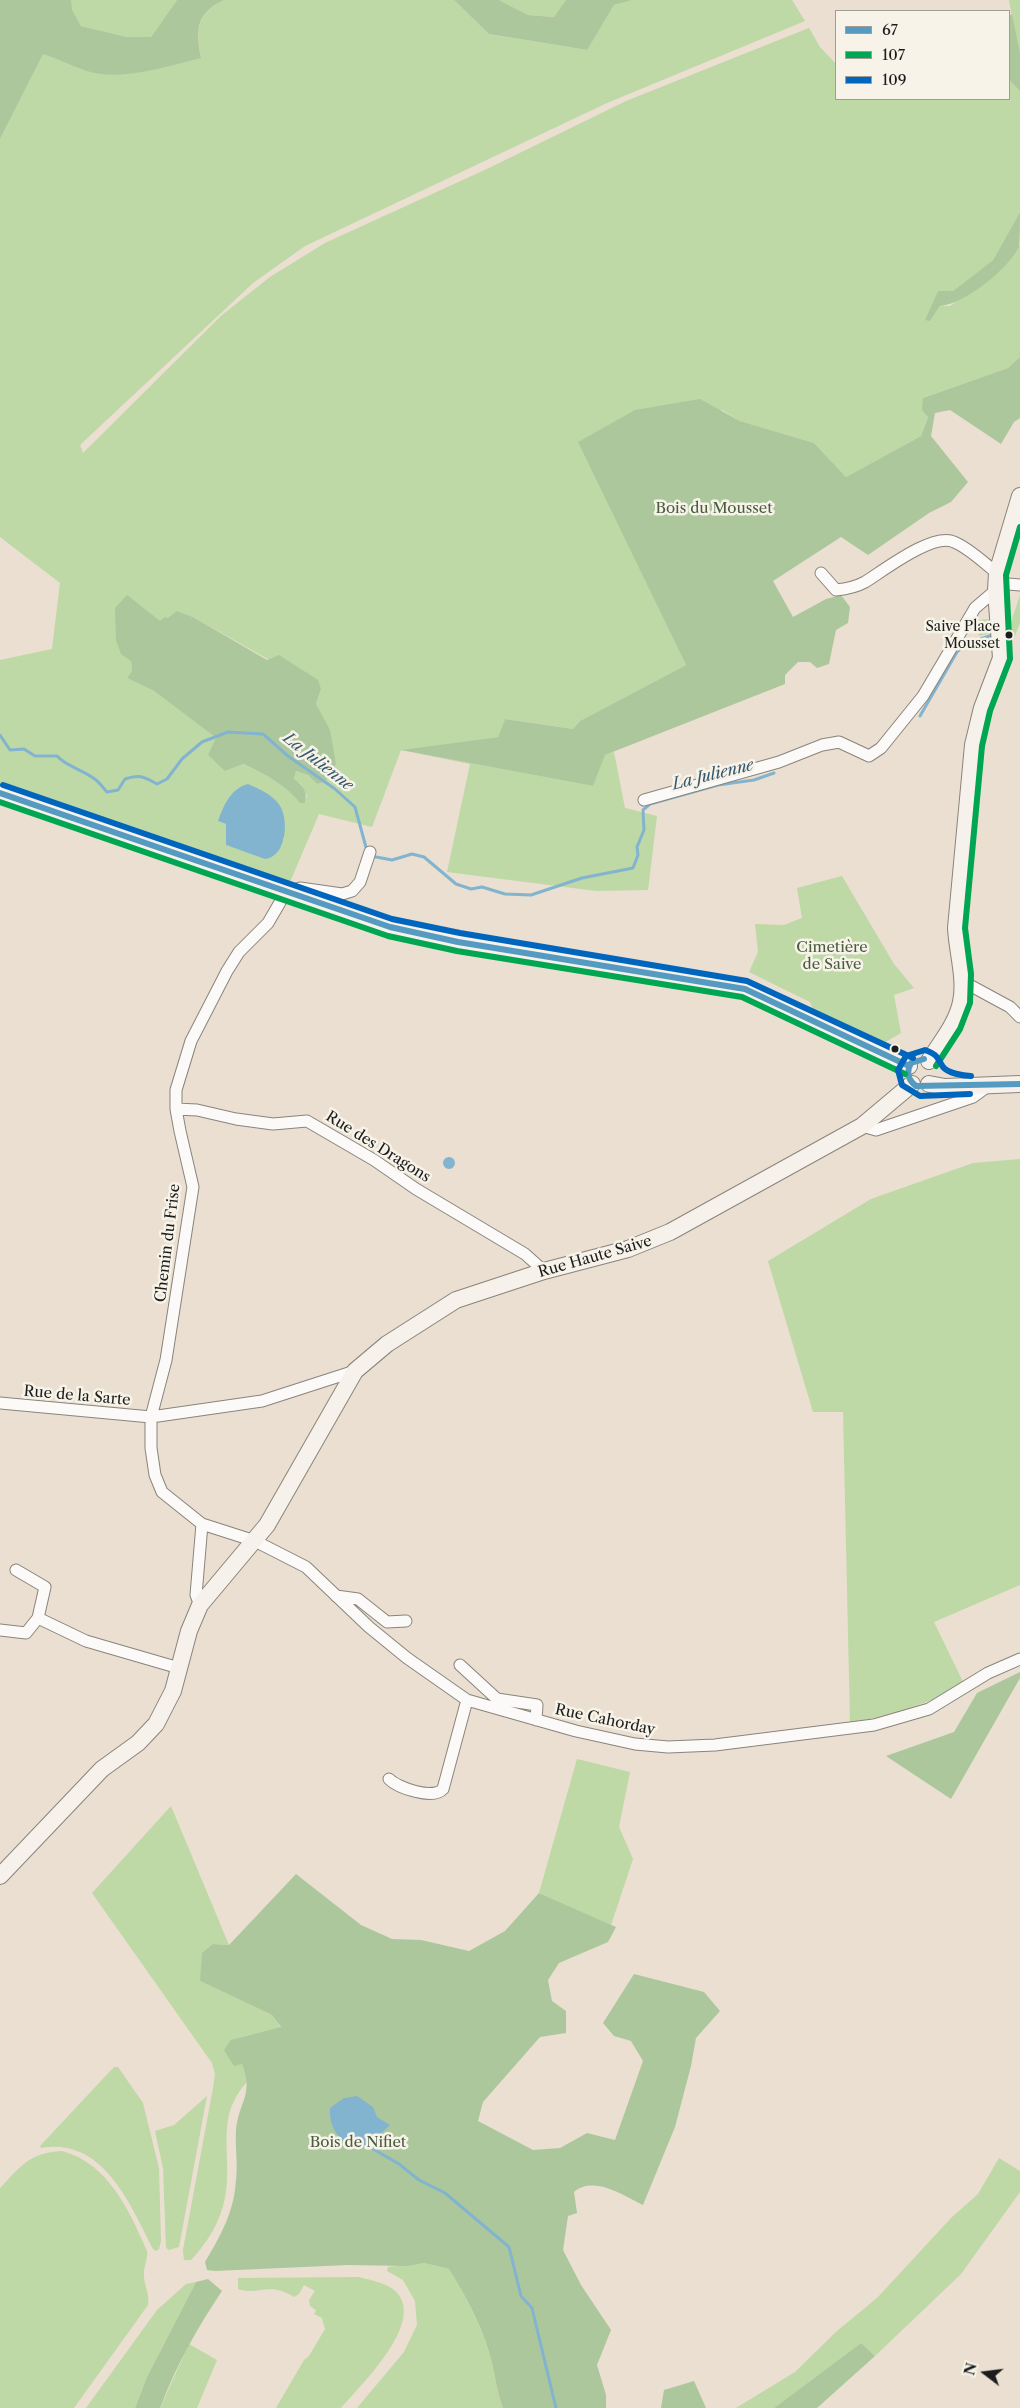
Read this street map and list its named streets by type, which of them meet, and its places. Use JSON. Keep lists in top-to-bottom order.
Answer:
{
  "streets": {
    "street": [
      "Rue des Dragons",
      "Chemin du Frise",
      "Rue Haute Saive",
      "Rue de la Sarte",
      "Rue Cahorday"
    ]
  },
  "crossings": [
    ["Rue des Dragons", "Chemin du Frise"],
    ["Rue des Dragons", "Rue Haute Saive"],
    ["Chemin du Frise", "Rue Haute Saive"],
    ["Chemin du Frise", "Rue de la Sarte"],
    ["Rue Haute Saive", "Rue de la Sarte"],
    ["Rue Haute Saive", "Rue Cahorday"]
  ],
  "water": ["La Julienne"],
  "parks": ["Bois du Mousset", "Cimetière de Saive", "Bois de Nifiet"],
  "places": ["Saive Place Mousset"],
  "lines": ["transit line 107", "transit line 109", "transit line 67"],
  "legend": ["67", "107", "109"],
  "north": "left"
}
